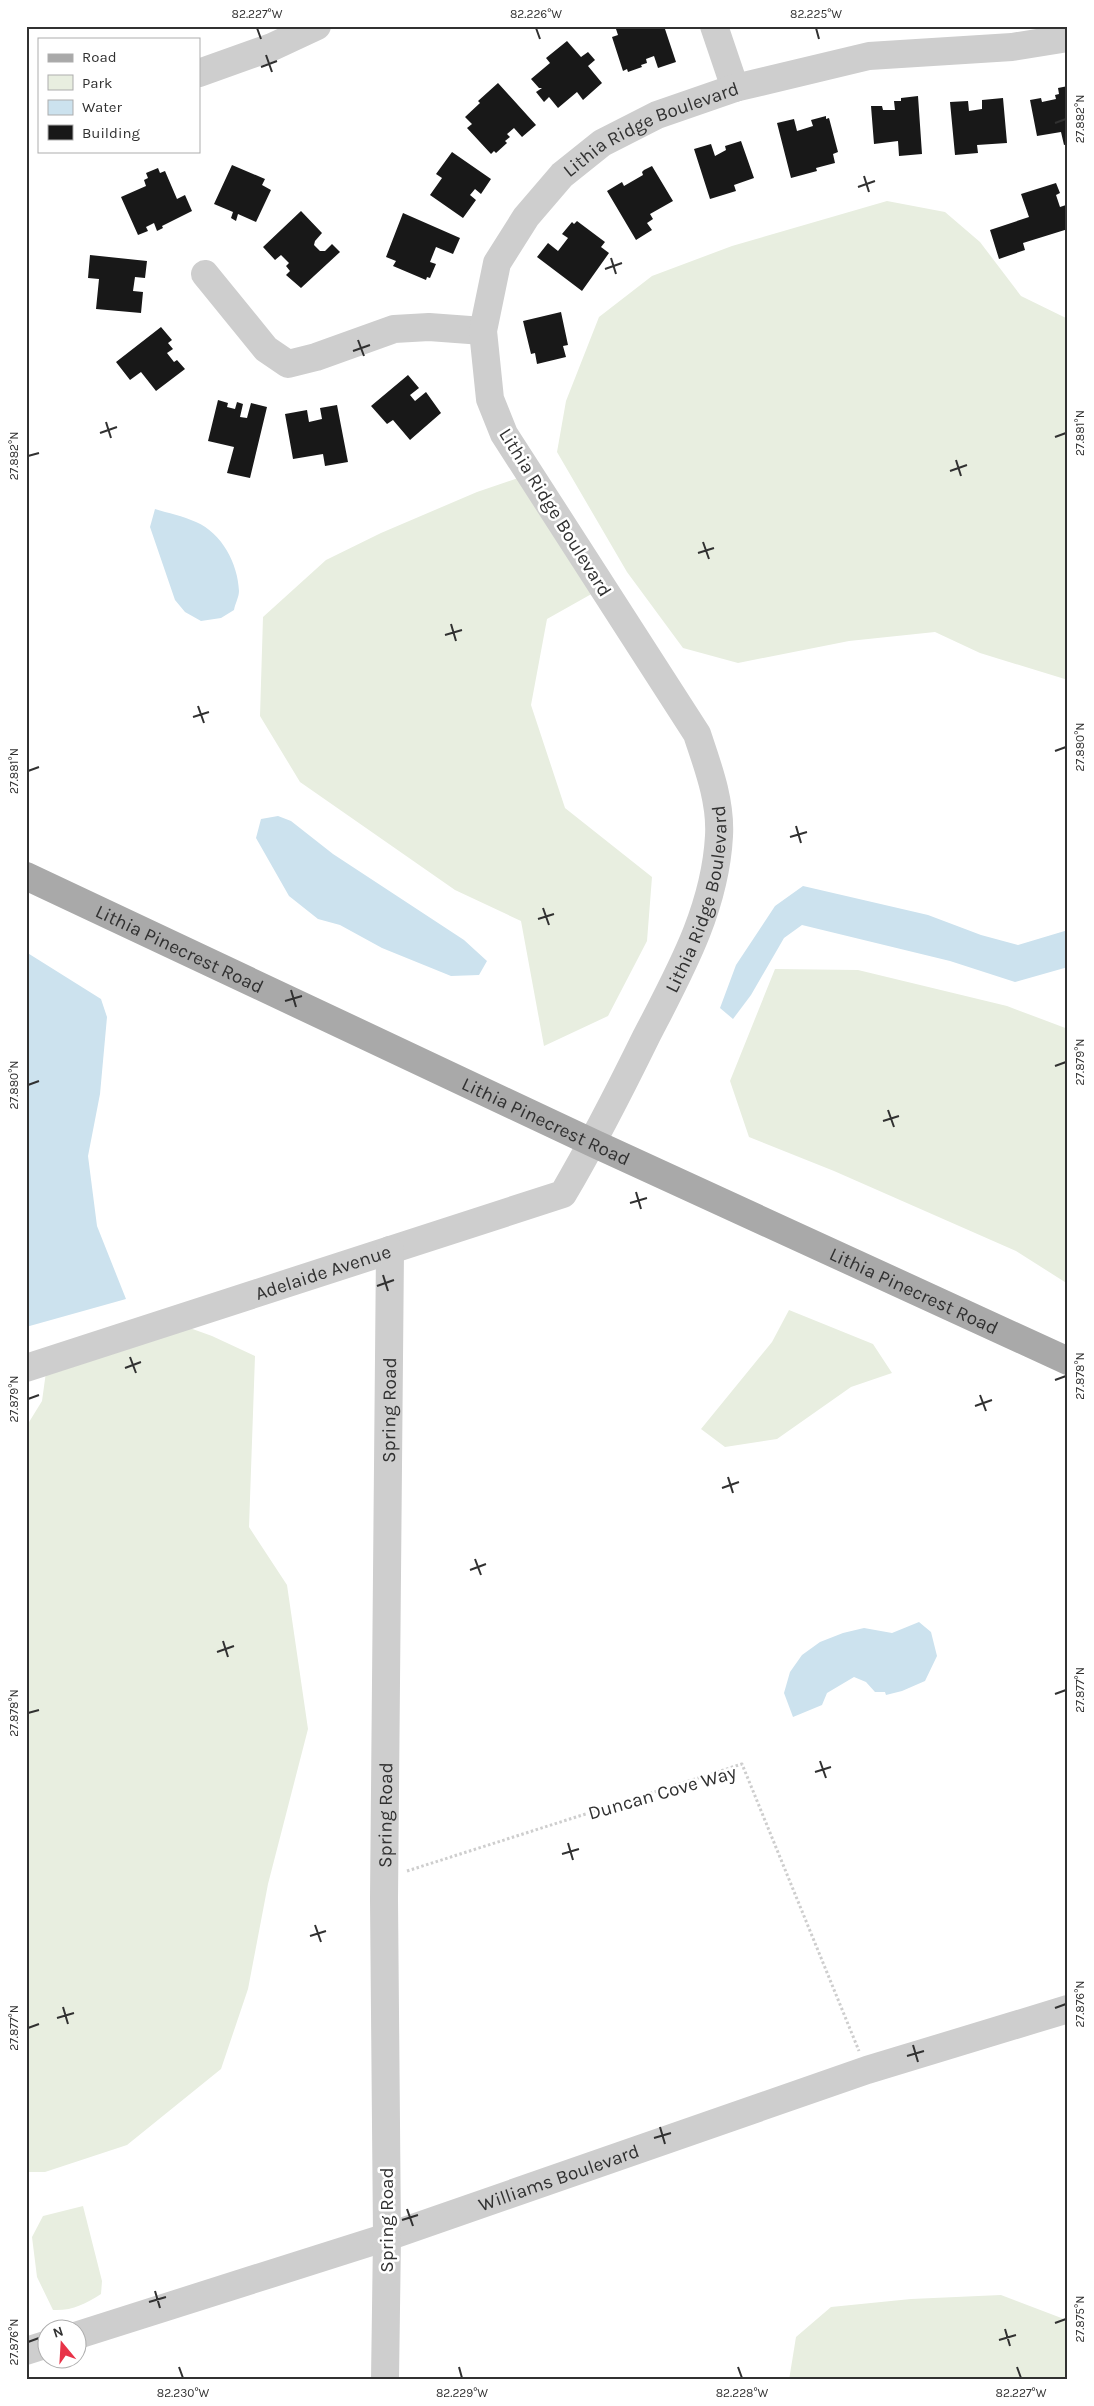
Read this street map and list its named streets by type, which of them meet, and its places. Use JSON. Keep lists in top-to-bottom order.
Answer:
{
  "streets": {
    "main road": ["Lithia Pinecrest Road"],
    "street": [
      "Lithia Ridge Boulevard",
      "Adelaide Avenue",
      "Spring Road",
      "Williams Boulevard"
    ],
    "path": ["Duncan Cove Way"]
  },
  "crossings": [
    ["Lithia Ridge Boulevard", "Lithia Pinecrest Road"],
    ["Lithia Ridge Boulevard", "Adelaide Avenue"],
    ["Lithia Pinecrest Road", "Adelaide Avenue"],
    ["Adelaide Avenue", "Spring Road"],
    ["Spring Road", "Duncan Cove Way"],
    ["Spring Road", "Williams Boulevard"],
    ["Duncan Cove Way", "Williams Boulevard"]
  ],
  "legend": [
    "Road",
    "Park",
    "Water",
    "Building"
  ],
  "north": "top",
  "coordinates": [
    "82.227°W",
    "82.226°W",
    "82.225°W",
    "27.882°N",
    "27.881°N",
    "27.880°N",
    "27.879°N",
    "27.878°N",
    "27.877°N",
    "27.876°N",
    "27.875°N",
    "82.230°W",
    "82.229°W",
    "82.228°W"
  ]
}
